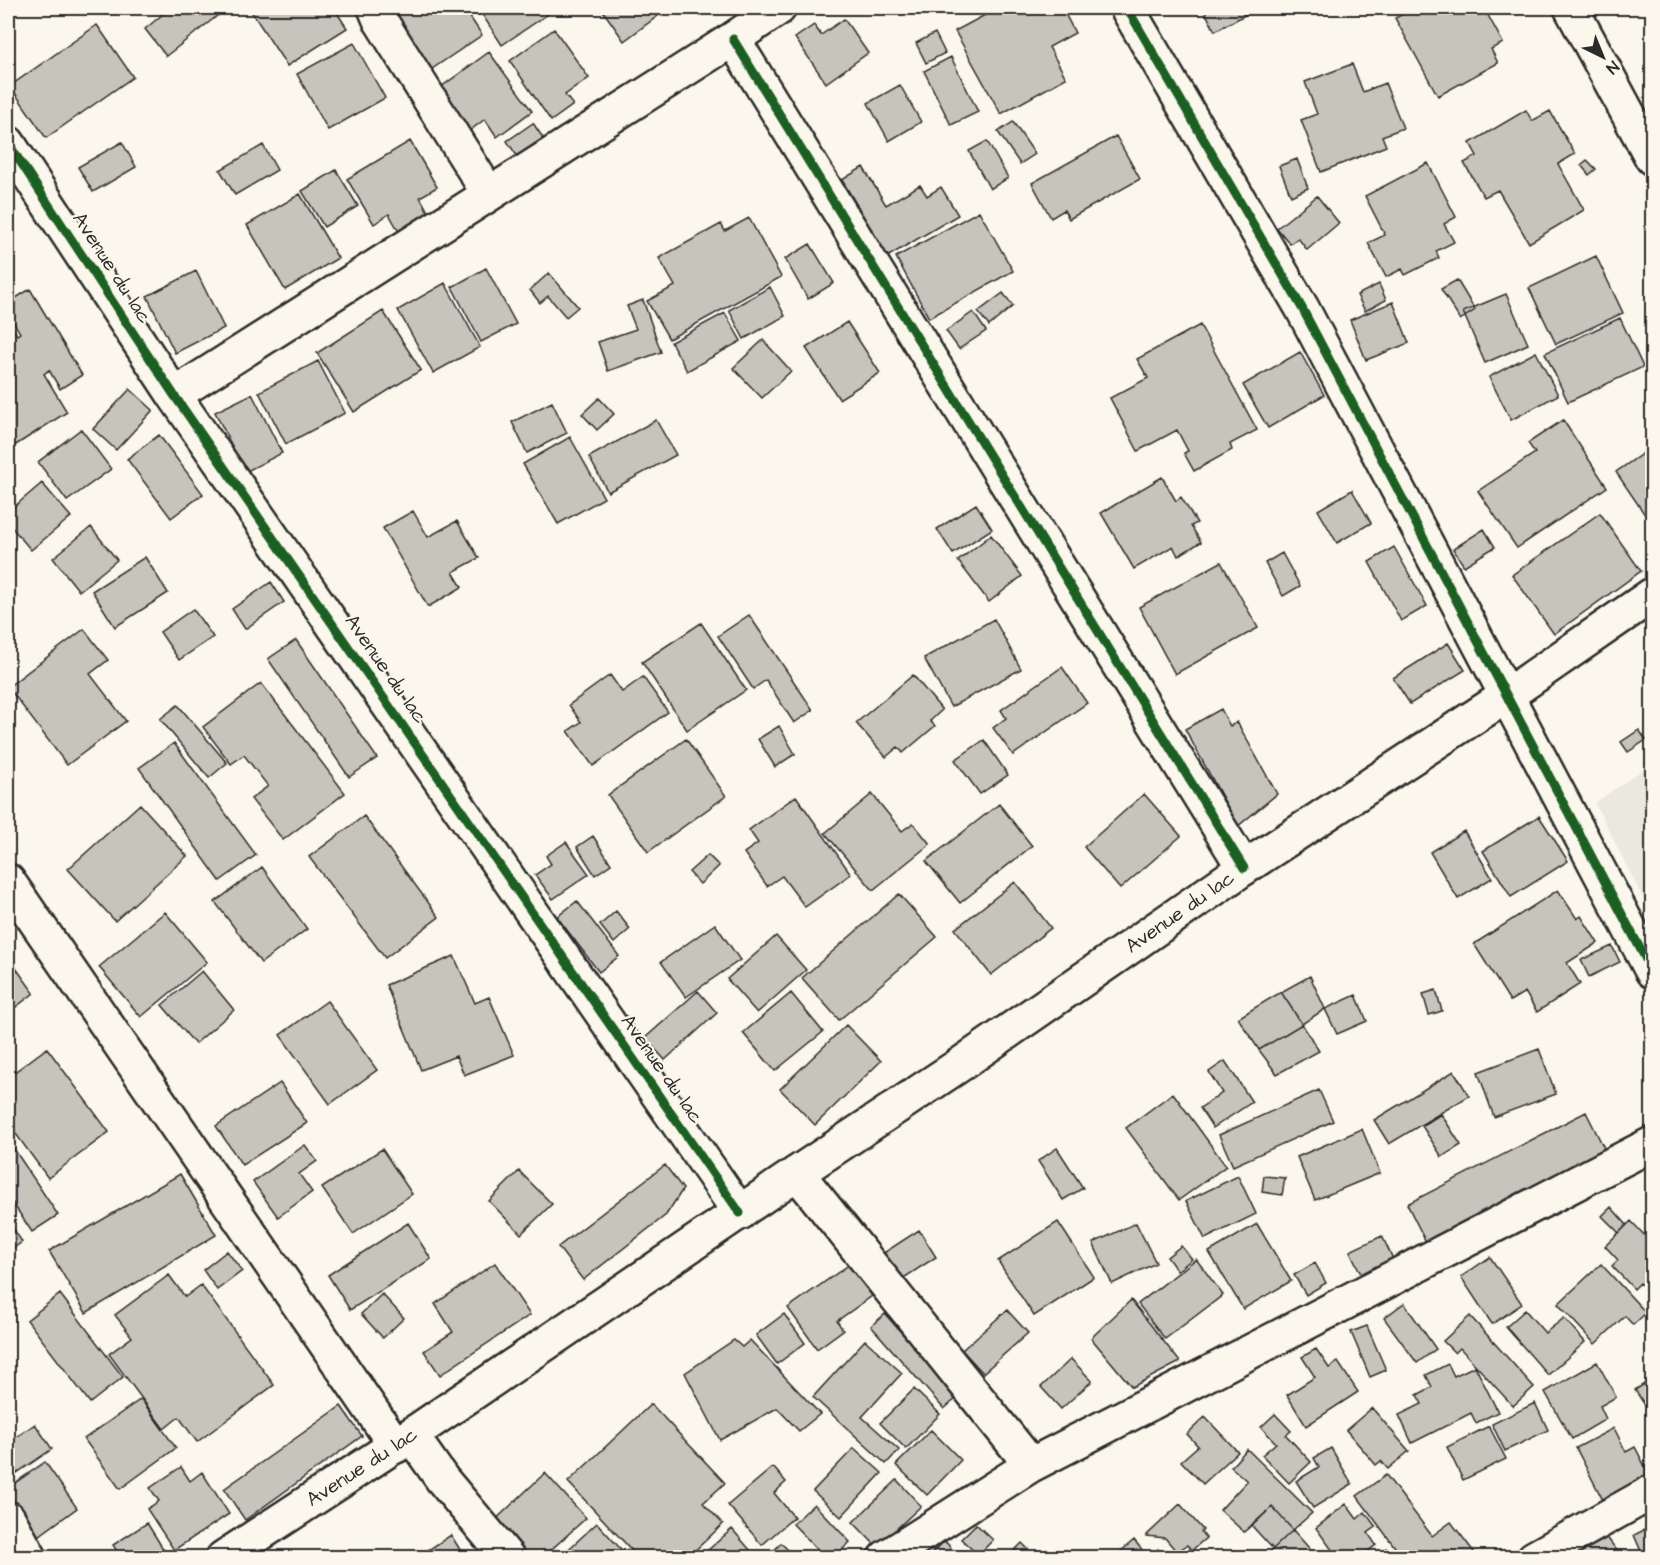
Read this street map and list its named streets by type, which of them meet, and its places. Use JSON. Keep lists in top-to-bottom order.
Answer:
{
  "streets": {
    "street": ["Avenue du lac"]
  },
  "north": "bottom right"
}
